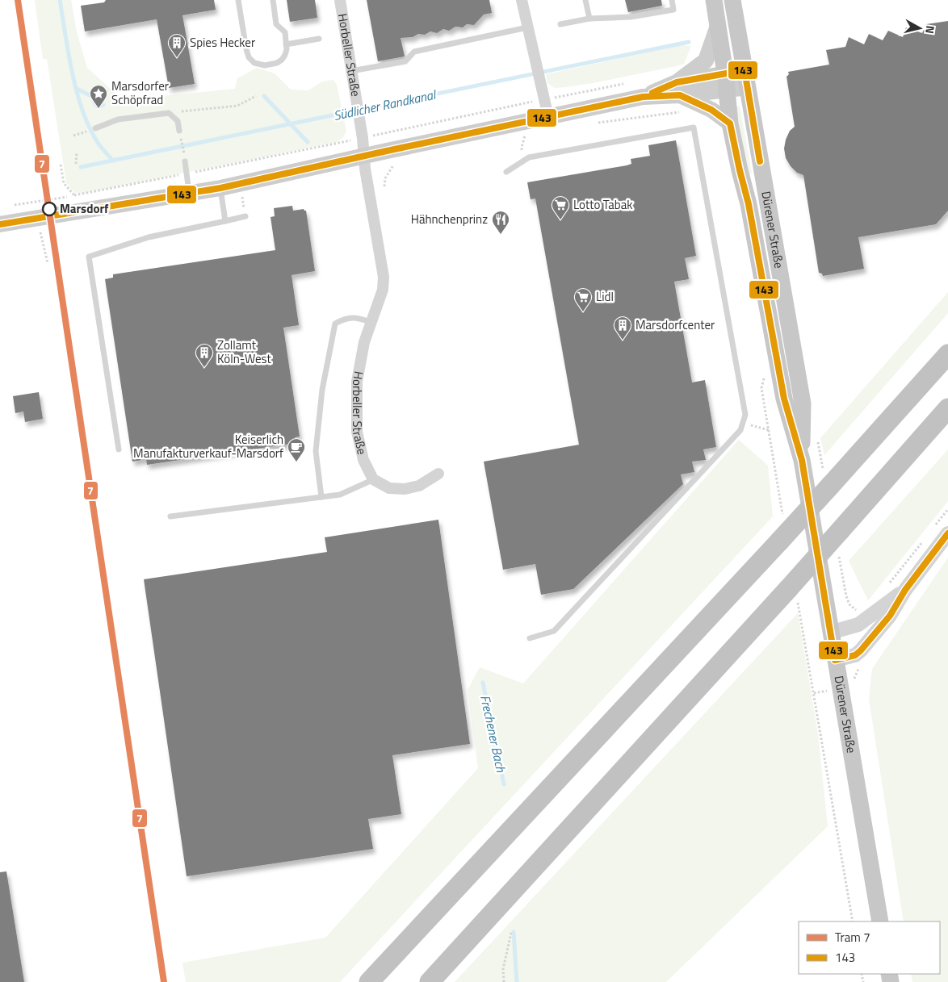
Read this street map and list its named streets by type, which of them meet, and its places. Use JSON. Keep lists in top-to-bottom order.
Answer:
{
  "streets": {
    "main road": ["Dürener Straße"],
    "street": ["Horbeller Straße"]
  },
  "water": ["Südlicher Randkanal", "Frechener Bach"],
  "places": {
    "building": ["Spies Hecker", "Marsdorfcenter", "Zollamt Köln-West"],
    "place": ["Marsdorfer Schöpfrad"],
    "other": ["Marsdorf"],
    "supermarket": ["Lotto Tabak", "Lidl"],
    "restaurant": ["Hähnchenprinz"],
    "cafe": ["Keiserlich Manufakturverkauf-Marsdorf"]
  },
  "lines": ["tram line 7", "transit line 143"],
  "legend": ["Tram 7", "143"],
  "north": "right"
}
